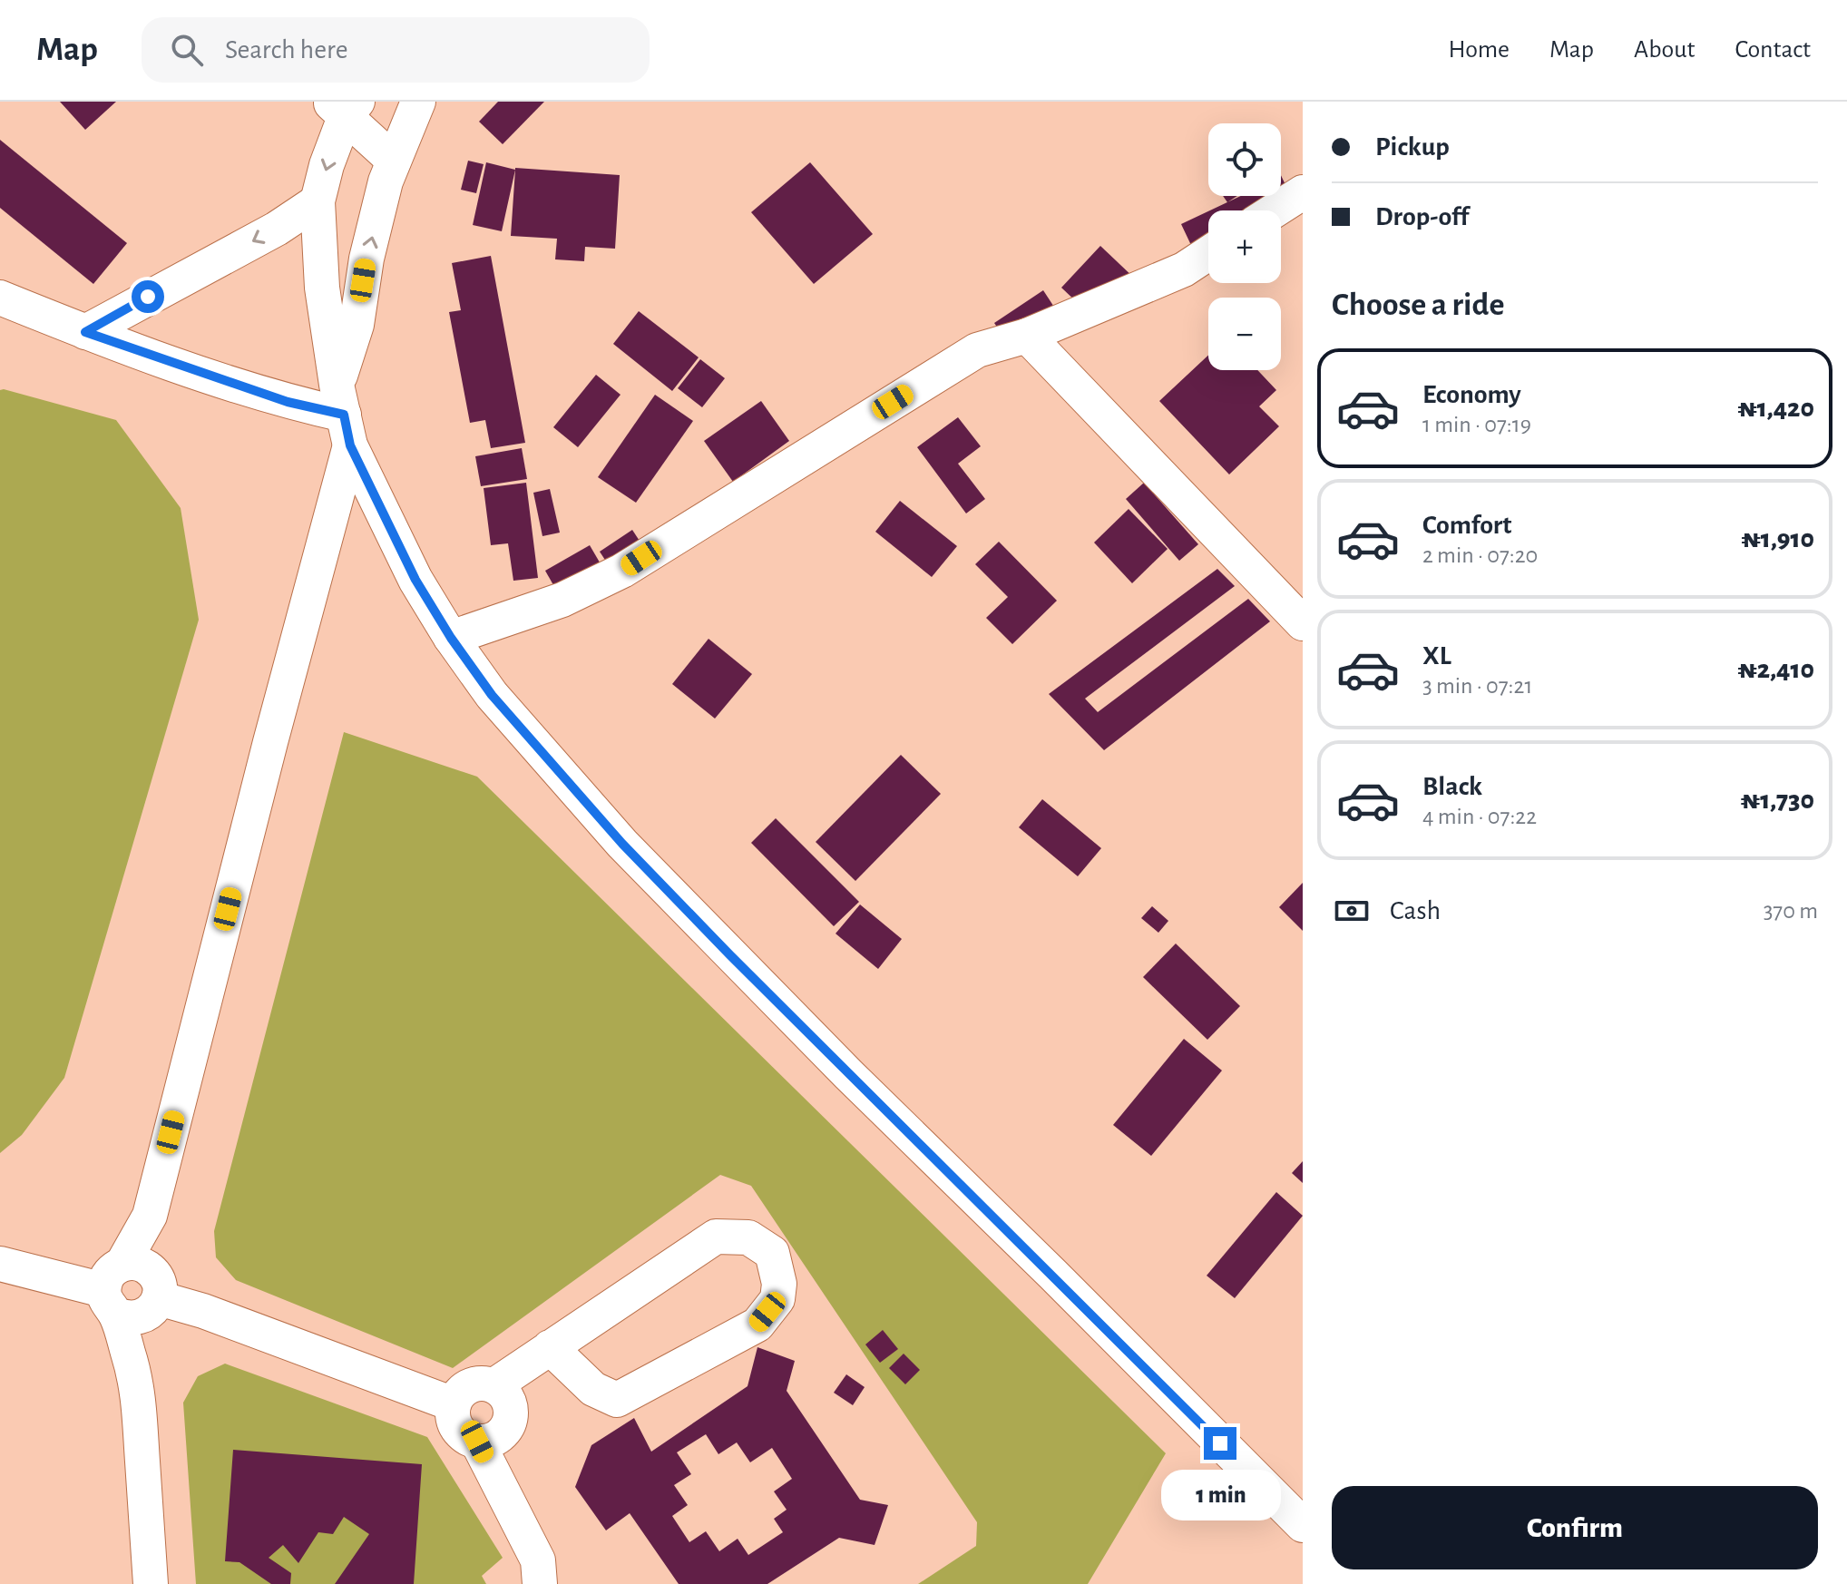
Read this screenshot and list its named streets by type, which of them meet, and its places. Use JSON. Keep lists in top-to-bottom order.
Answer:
{
  "page": {
    "header": "Map",
    "search": "Search here",
    "nav": [
      "Home",
      "Map",
      "About",
      "Contact"
    ],
    "banner": ["Pickup", "Drop-off"],
    "map_buttons": ["+", "−"],
    "heading": "Choose a ride",
    "list": [
      {
        "name": "Economy",
        "note": "1 min · 07:19",
        "value": "₦1,420"
      },
      {
        "name": "Comfort",
        "note": "2 min · 07:20",
        "value": "₦1,910"
      },
      {
        "name": "XL",
        "note": "3 min · 07:21",
        "value": "₦2,410"
      },
      {
        "name": "Black",
        "note": "4 min · 07:22",
        "value": "₦1,730"
      }
    ],
    "pay": ["Cash", "370 m"],
    "bubble": "1 min",
    "buttons": "Confirm"
  }
}
